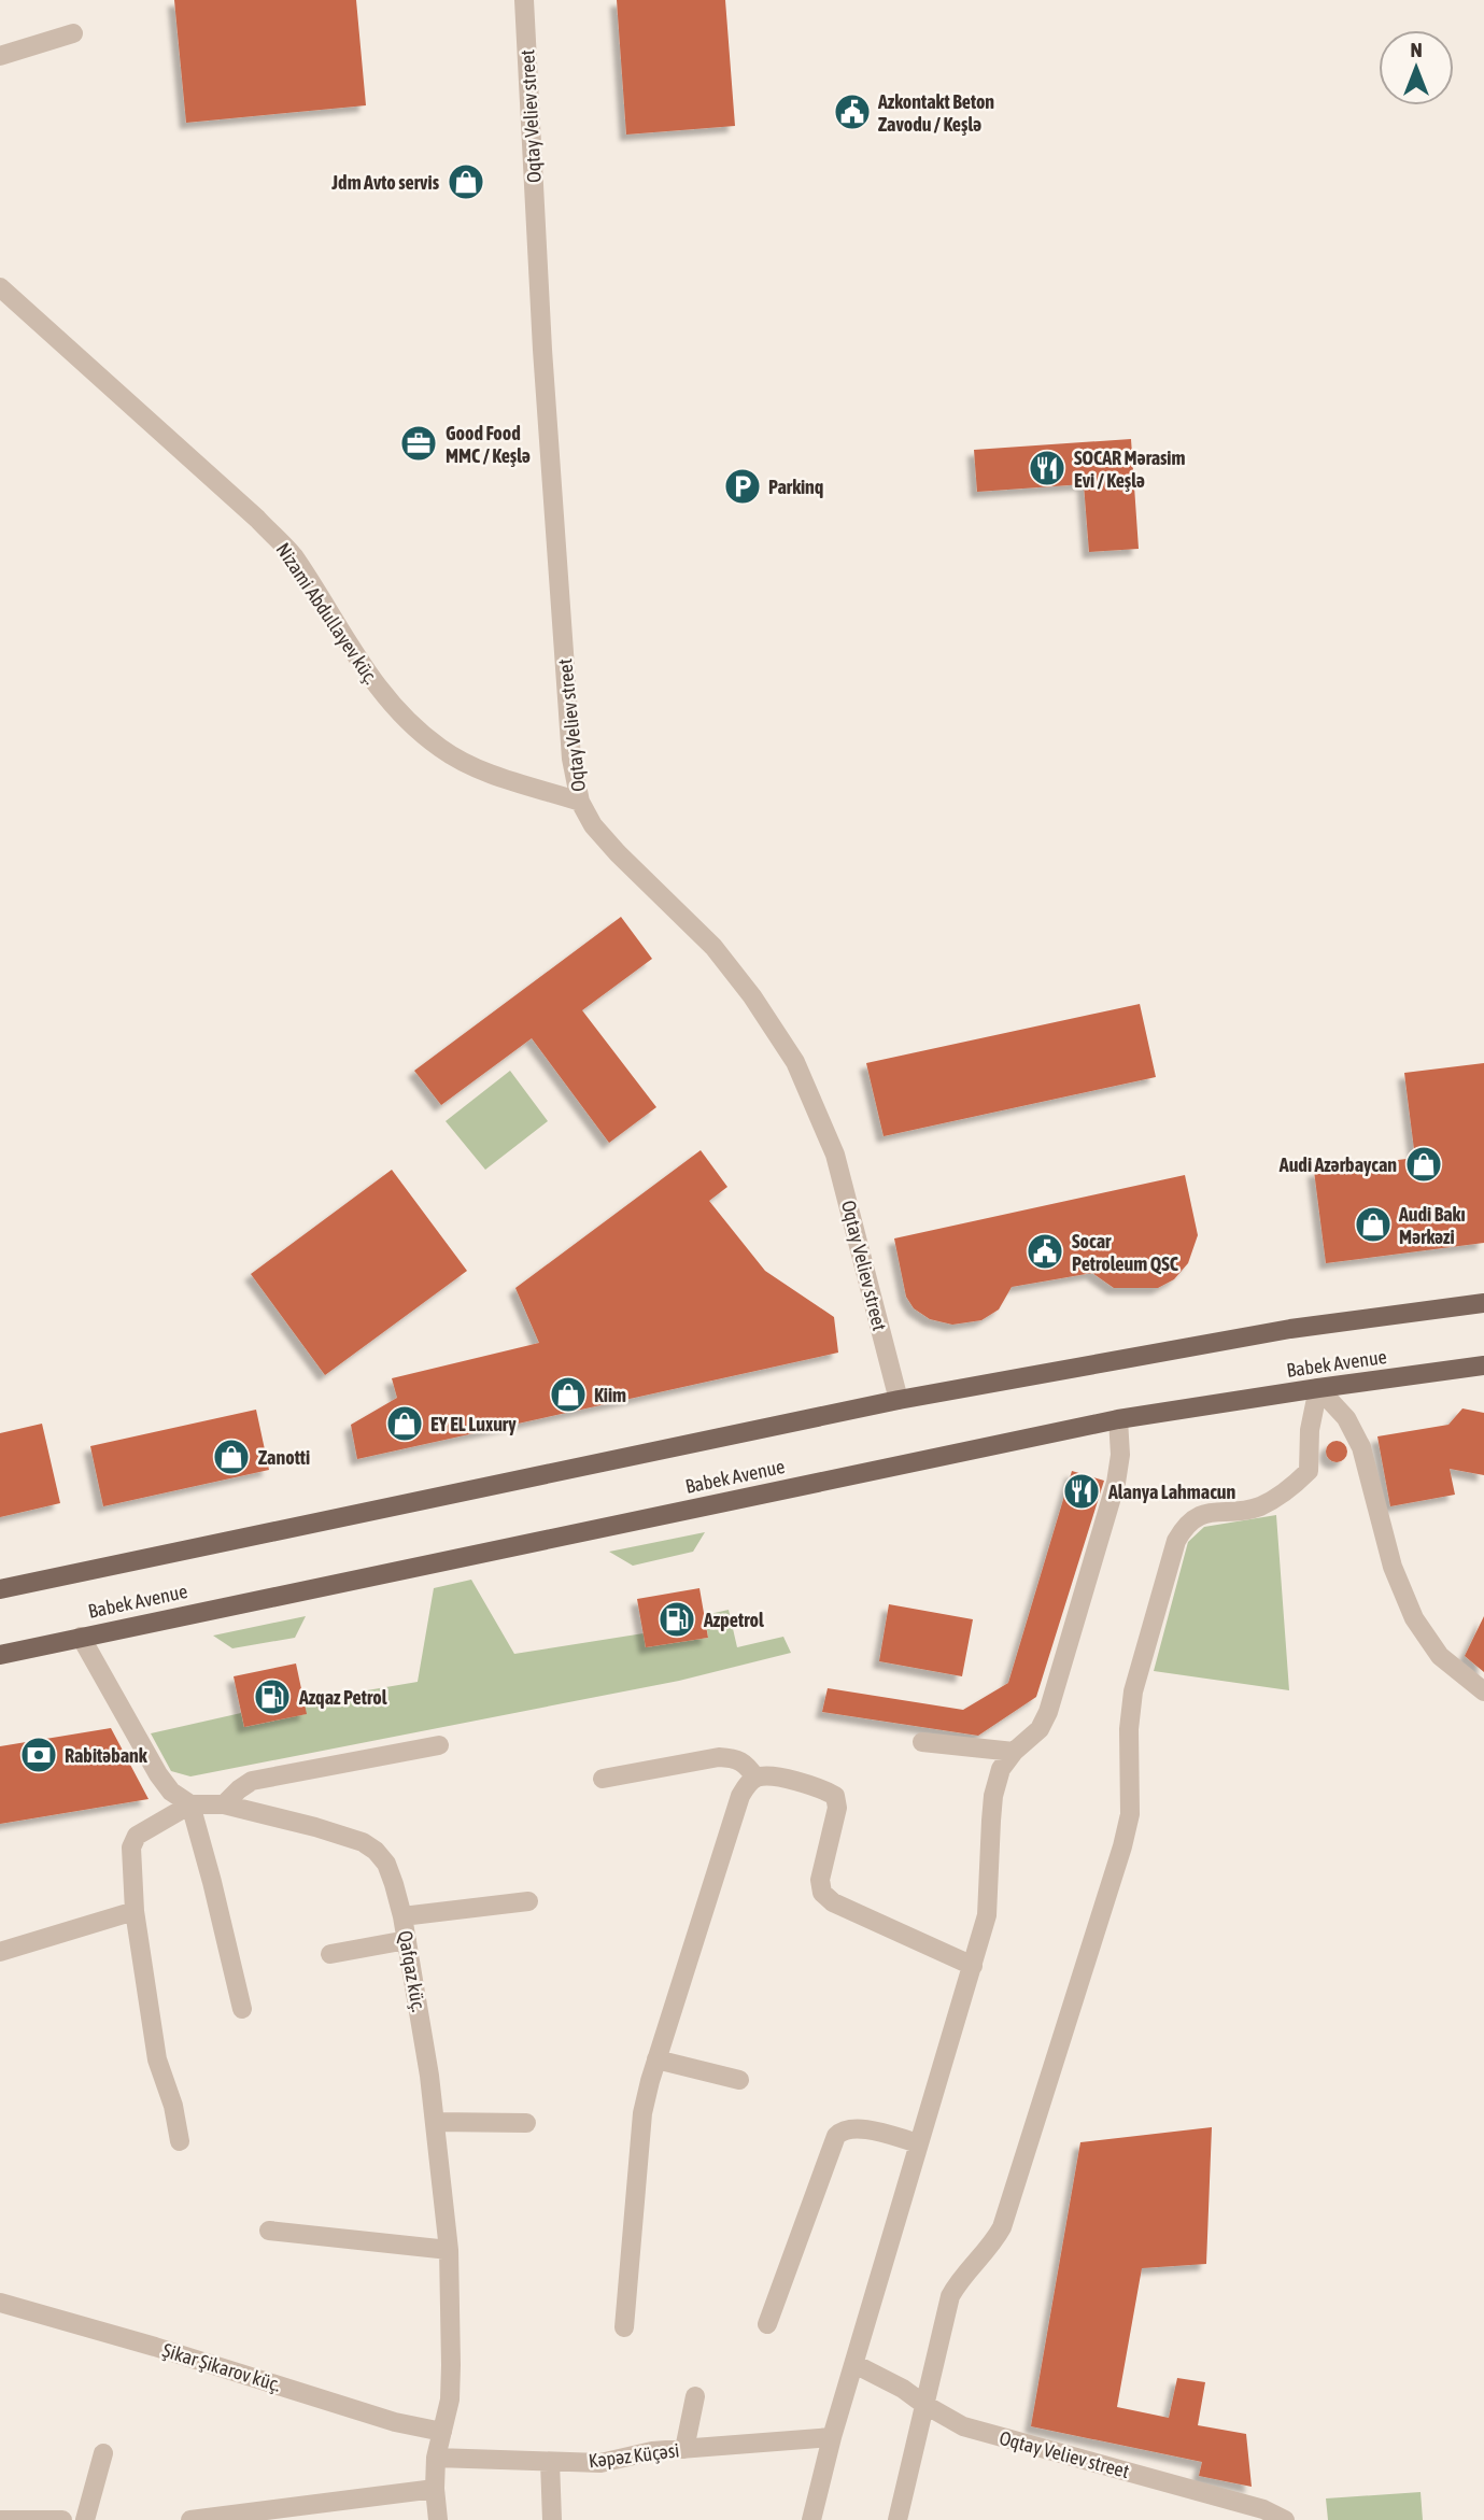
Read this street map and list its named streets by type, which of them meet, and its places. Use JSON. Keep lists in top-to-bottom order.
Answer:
{
  "streets": {
    "main road": ["Babek Avenue"],
    "street": [
      "Oqtay Veliev street",
      "Nizami Abdullayev küç.",
      "Qafqaz küç.",
      "Şikar Şikarov küç.",
      "Kəpəz Küçəsi"
    ]
  },
  "crossings": [
    ["Oqtay Veliev street", "Nizami Abdullayev küç."],
    ["Oqtay Veliev street", "Babek Avenue"],
    ["Qafqaz küç.", "Şikar Şikarov küç."],
    ["Qafqaz küç.", "Kəpəz Küçəsi"]
  ],
  "places": {
    "public building": ["Azkontakt Beton Zavodu / Keşlə", "Socar Petroleum QSC"],
    "shop": [
      "Jdm Avto servis",
      "Audi Azərbaycan",
      "Audi Bakı Mərkəzi",
      "Kiim",
      "EY EL Luxury",
      "Zanotti"
    ],
    "office": ["Good Food MMC / Keşlə"],
    "restaurant": ["SOCAR Mərasim Evi / Keşlə", "Alanya Lahmacun"],
    "parking": ["Parkinq"],
    "fuel station": ["Azpetrol", "Azqaz Petrol"],
    "bank": ["Rabitəbank"]
  },
  "north": "top"
}
